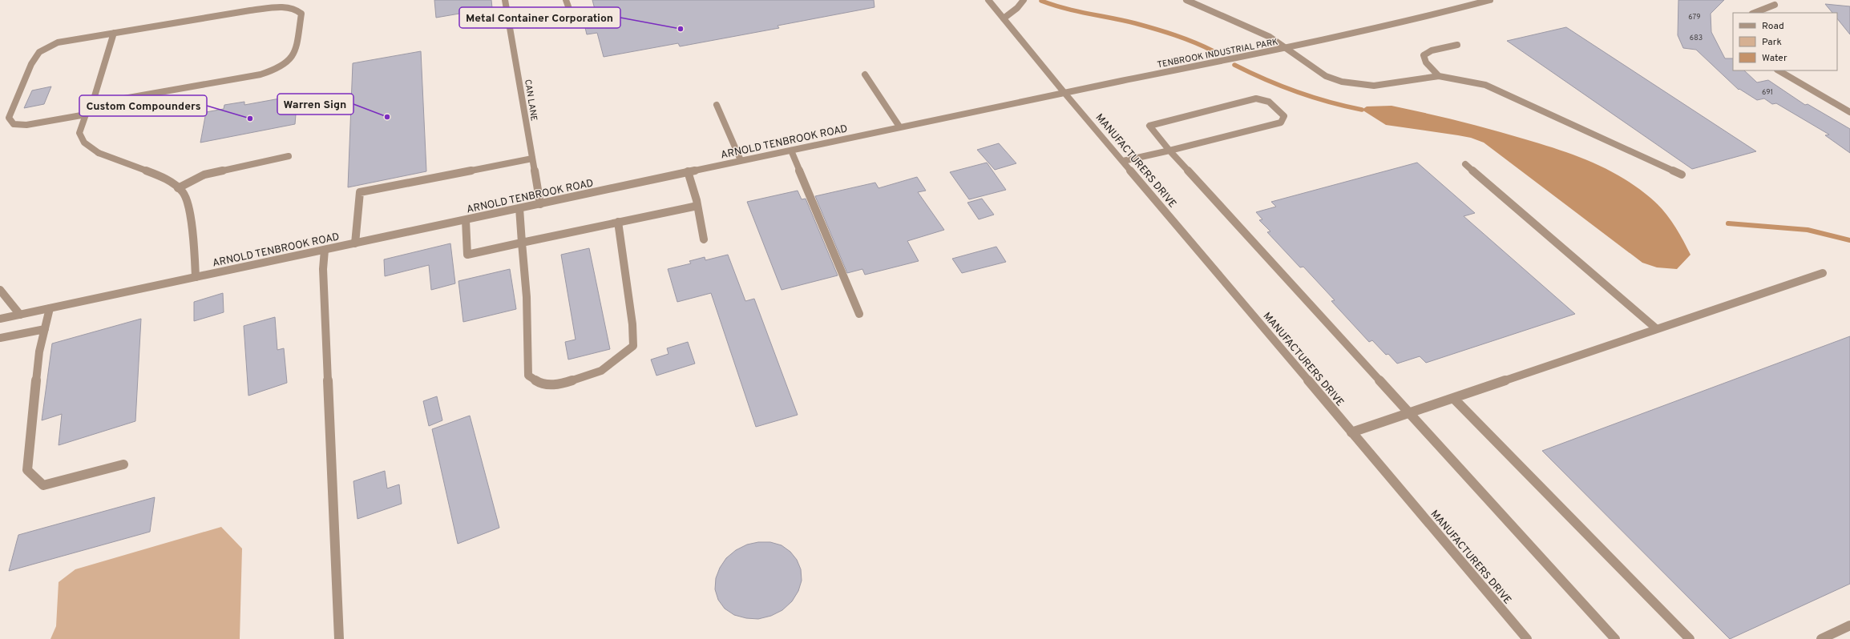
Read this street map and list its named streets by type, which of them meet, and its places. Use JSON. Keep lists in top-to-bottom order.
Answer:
{
  "streets": {
    "street": [
      "TENBROOK INDUSTRIAL PARK",
      "CAN LANE",
      "ARNOLD TENBROOK ROAD",
      "MANUFACTURERS DRIVE"
    ]
  },
  "crossings": [
    ["TENBROOK INDUSTRIAL PARK", "ARNOLD TENBROOK ROAD"],
    ["TENBROOK INDUSTRIAL PARK", "MANUFACTURERS DRIVE"],
    ["CAN LANE", "ARNOLD TENBROOK ROAD"],
    ["ARNOLD TENBROOK ROAD", "MANUFACTURERS DRIVE"]
  ],
  "places": ["Metal Container Corporation", "Warren Sign", "Custom Compounders"],
  "house_numbers": ["679", "683", "691"],
  "legend": ["Road", "Park", "Water"]
}
